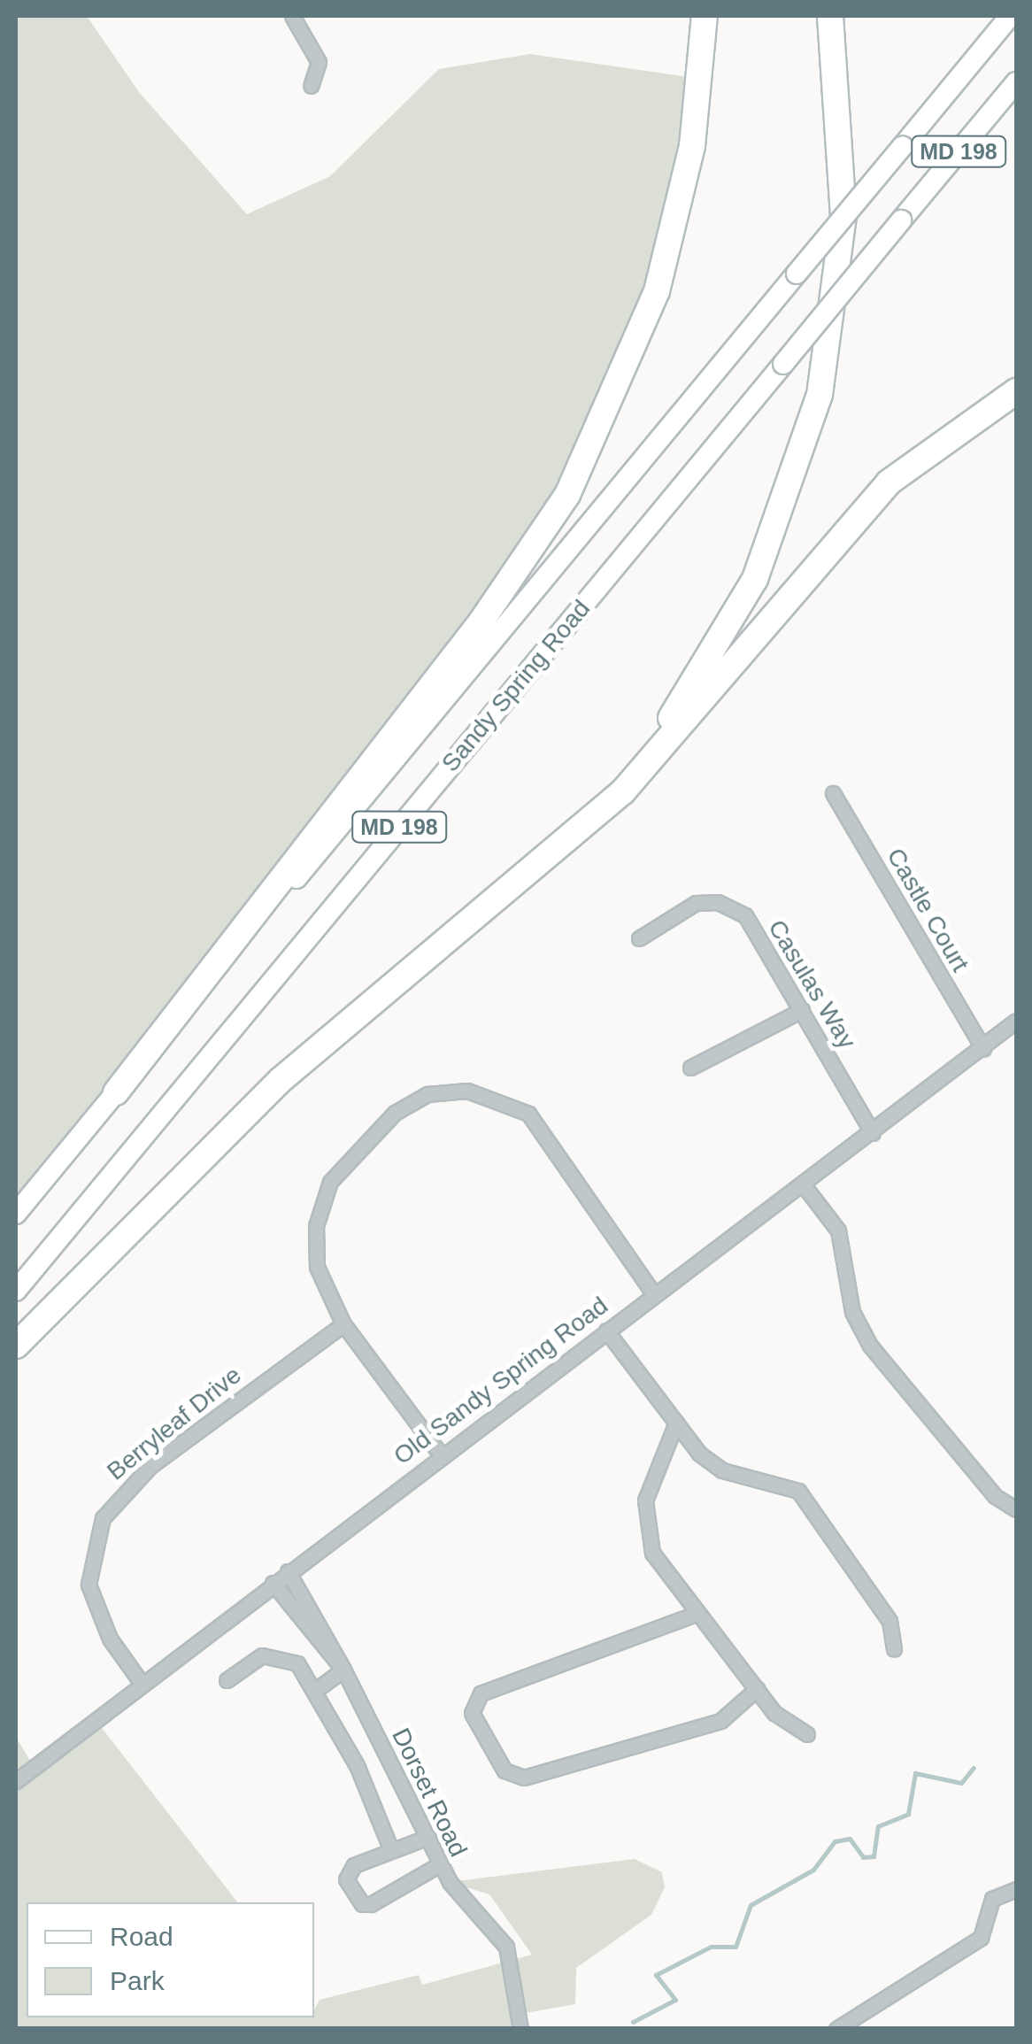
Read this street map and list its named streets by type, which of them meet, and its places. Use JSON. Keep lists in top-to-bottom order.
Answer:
{
  "streets": {
    "main road": ["MD 198", "Sandy Spring Road"],
    "street": [
      "Castle Court",
      "Casulas Way",
      "Old Sandy Spring Road",
      "Berryleaf Drive",
      "Dorset Road"
    ]
  },
  "crossings": [
    ["Castle Court", "Old Sandy Spring Road"],
    ["Casulas Way", "Old Sandy Spring Road"],
    ["Old Sandy Spring Road", "Berryleaf Drive"],
    ["Old Sandy Spring Road", "Dorset Road"]
  ],
  "legend": ["Road", "Park"]
}
